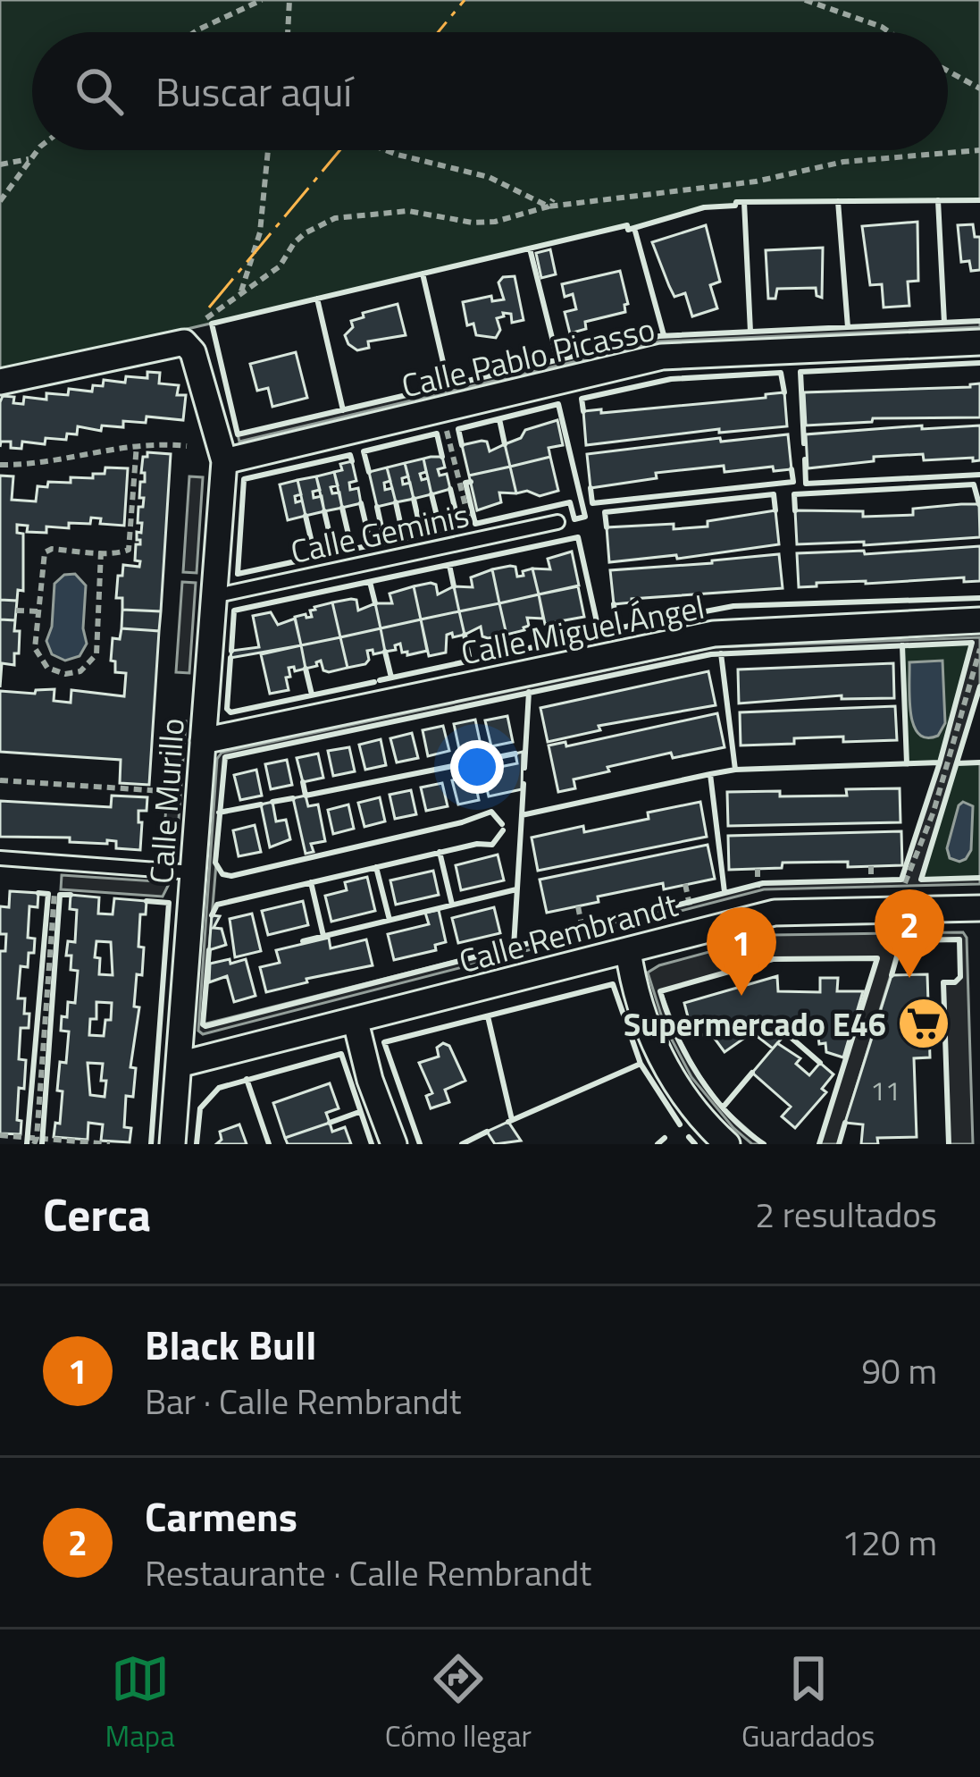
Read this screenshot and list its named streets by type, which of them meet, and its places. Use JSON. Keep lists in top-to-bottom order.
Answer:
{
  "streets": {
    "street": [
      "Calle Pablo Picasso",
      "Calle Miguel Ángel",
      "Calle Murillo",
      "Calle Rembrandt"
    ],
    "lane": ["Calle Geminis"]
  },
  "crossings": [
    ["Calle Pablo Picasso", "Calle Murillo"],
    ["Calle Geminis", "Calle Murillo"],
    ["Calle Miguel Ángel", "Calle Murillo"],
    ["Calle Murillo", "Calle Rembrandt"]
  ],
  "places": {
    "supermarket": ["Supermercado E46"]
  },
  "house_numbers": ["11"],
  "page": {
    "search": "Buscar aquí",
    "pins": ["2", "1"],
    "heading": ["Cerca", "2 resultados"],
    "list": [
      {
        "mark": "1",
        "name": "Black Bull",
        "note": "Bar · Calle Rembrandt",
        "value": "90 m"
      },
      {
        "mark": "2",
        "name": "Carmens",
        "note": "Restaurante · Calle Rembrandt",
        "value": "120 m"
      }
    ],
    "nav": ["Mapa", "Cómo llegar", "Guardados"]
  }
}
